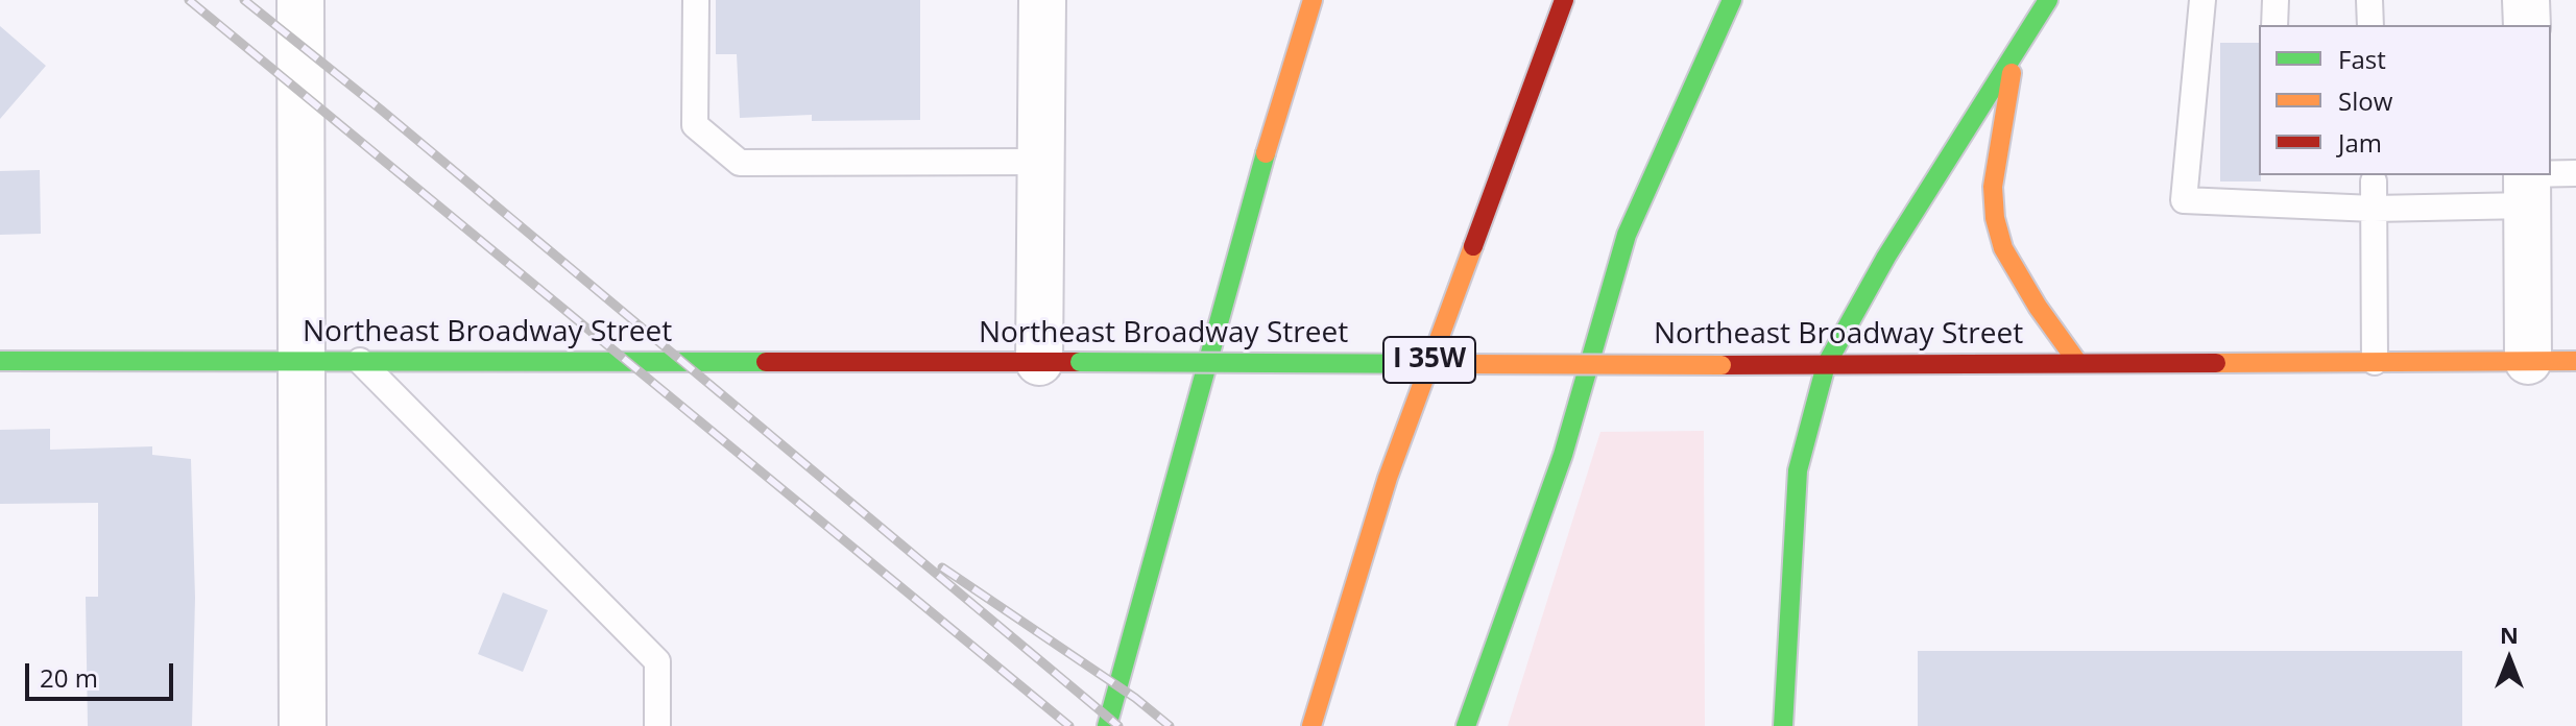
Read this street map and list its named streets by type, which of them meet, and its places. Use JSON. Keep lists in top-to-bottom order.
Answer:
{
  "streets": {
    "main road": ["Northeast Broadway Street", "I 35W"]
  },
  "legend": ["Fast", "Slow", "Jam"],
  "scale_bar": "20 m",
  "north": "top"
}
